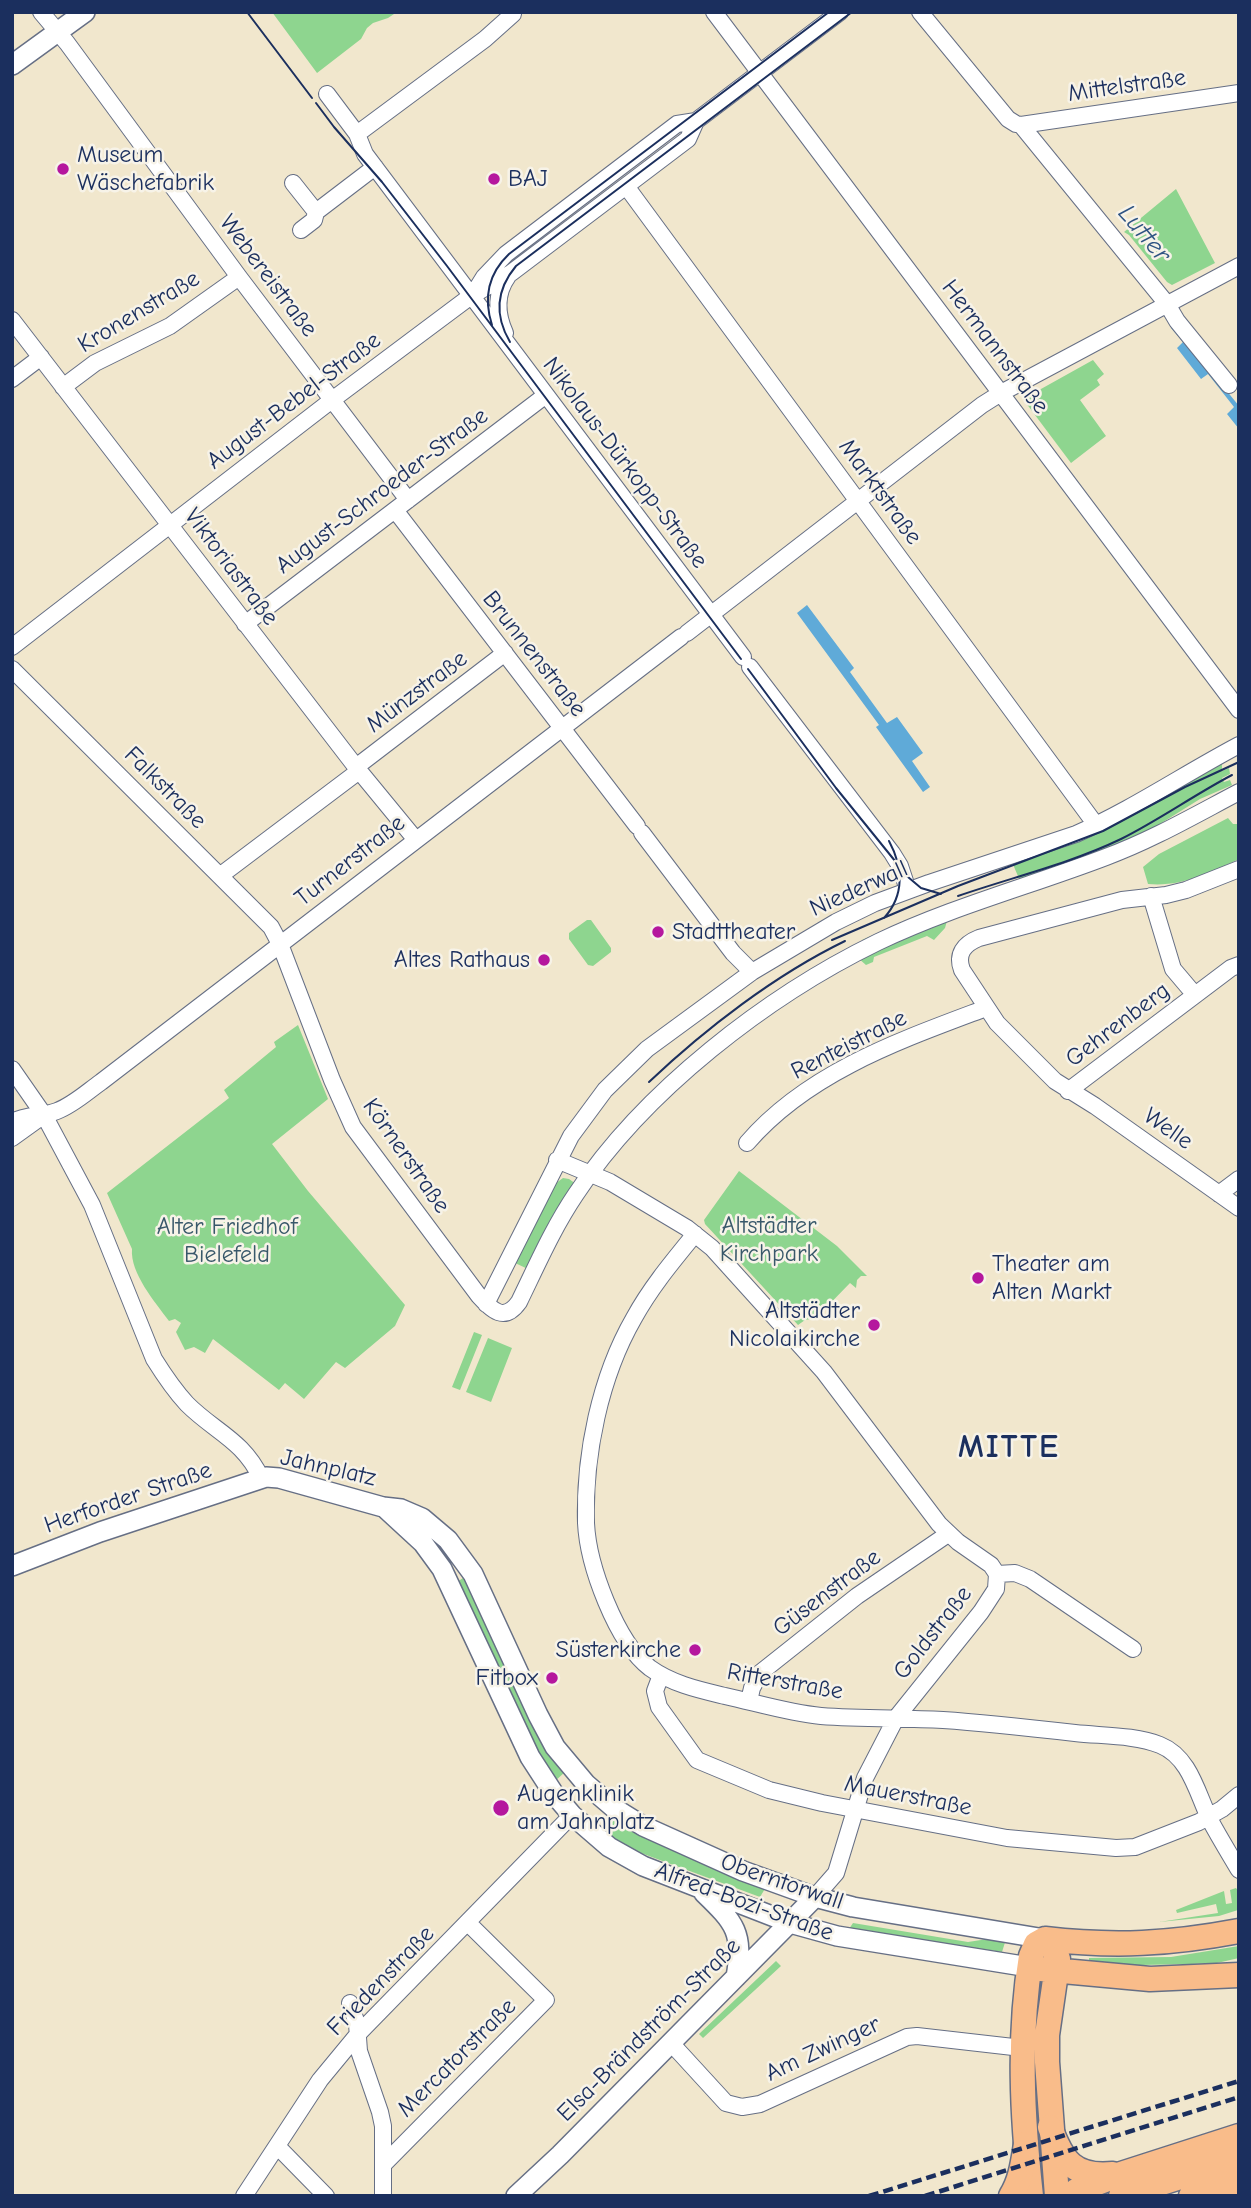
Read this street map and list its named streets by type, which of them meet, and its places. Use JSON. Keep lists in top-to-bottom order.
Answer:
{
  "streets": {
    "main road": ["Oberntorwall", "Alfred-Bozi-Straße"],
    "street": [
      "Mittelstraße",
      "Webereistraße",
      "Kronenstraße",
      "Hermannstraße",
      "August-Bebel-Straße",
      "Nikolaus-Dürkopp-Straße",
      "August-Schroeder-Straße",
      "Marktstraße",
      "Viktoriastraße",
      "Brunnenstraße",
      "Münzstraße",
      "Falkstraße",
      "Turnerstraße",
      "Niederwall",
      "Gehrenberg",
      "Renteistraße",
      "Welle",
      "Körnerstraße",
      "Jahnplatz",
      "Herforder Straße",
      "Güsenstraße",
      "Goldstraße",
      "Ritterstraße",
      "Mauerstraße",
      "Friedenstraße",
      "Elsa-Brändström-Straße",
      "Am Zwinger",
      "Mercatorstraße"
    ]
  },
  "crossings": [
    ["Webereistraße", "Kronenstraße"],
    ["Webereistraße", "August-Bebel-Straße"],
    ["Webereistraße", "Brunnenstraße"],
    ["Kronenstraße", "Viktoriastraße"],
    ["Hermannstraße", "August-Bebel-Straße"],
    ["Hermannstraße", "Turnerstraße"],
    ["August-Bebel-Straße", "Nikolaus-Dürkopp-Straße"],
    ["August-Bebel-Straße", "Marktstraße"],
    ["August-Bebel-Straße", "Viktoriastraße"],
    ["August-Bebel-Straße", "Brunnenstraße"],
    ["Nikolaus-Dürkopp-Straße", "August-Schroeder-Straße"],
    ["Nikolaus-Dürkopp-Straße", "Turnerstraße"],
    ["Nikolaus-Dürkopp-Straße", "Niederwall"],
    ["August-Schroeder-Straße", "Viktoriastraße"],
    ["August-Schroeder-Straße", "Brunnenstraße"],
    ["Marktstraße", "Turnerstraße"],
    ["Marktstraße", "Niederwall"],
    ["Viktoriastraße", "Münzstraße"],
    ["Viktoriastraße", "Turnerstraße"],
    ["Brunnenstraße", "Münzstraße"],
    ["Brunnenstraße", "Turnerstraße"],
    ["Brunnenstraße", "Niederwall"],
    ["Münzstraße", "Falkstraße"],
    ["Falkstraße", "Turnerstraße"],
    ["Falkstraße", "Körnerstraße"],
    ["Turnerstraße", "Körnerstraße"],
    ["Niederwall", "Körnerstraße"],
    ["Gehrenberg", "Welle"],
    ["Renteistraße", "Welle"],
    ["Jahnplatz", "Herforder Straße"],
    ["Jahnplatz", "Oberntorwall"],
    ["Jahnplatz", "Alfred-Bozi-Straße"],
    ["Güsenstraße", "Ritterstraße"],
    ["Goldstraße", "Ritterstraße"],
    ["Goldstraße", "Mauerstraße"],
    ["Goldstraße", "Oberntorwall"],
    ["Goldstraße", "Elsa-Brändström-Straße"],
    ["Ritterstraße", "Mauerstraße"],
    ["Oberntorwall", "Elsa-Brändström-Straße"],
    ["Alfred-Bozi-Straße", "Friedenstraße"],
    ["Alfred-Bozi-Straße", "Elsa-Brändström-Straße"],
    ["Friedenstraße", "Mercatorstraße"],
    ["Elsa-Brändström-Straße", "Am Zwinger"]
  ],
  "districts": ["MITTE"],
  "water": ["Lutter"],
  "parks": ["Altstädter Kirchpark", "Alter Friedhof Bielefeld"],
  "places": [
    "Museum Wäschefabrik",
    "BAJ",
    "Stadttheater",
    "Altes Rathaus",
    "Theater am Alten Markt",
    "Altstädter Nicolaikirche",
    "Süsterkirche",
    "Fitbox",
    "Augenklinik am Jahnplatz"
  ]
}
